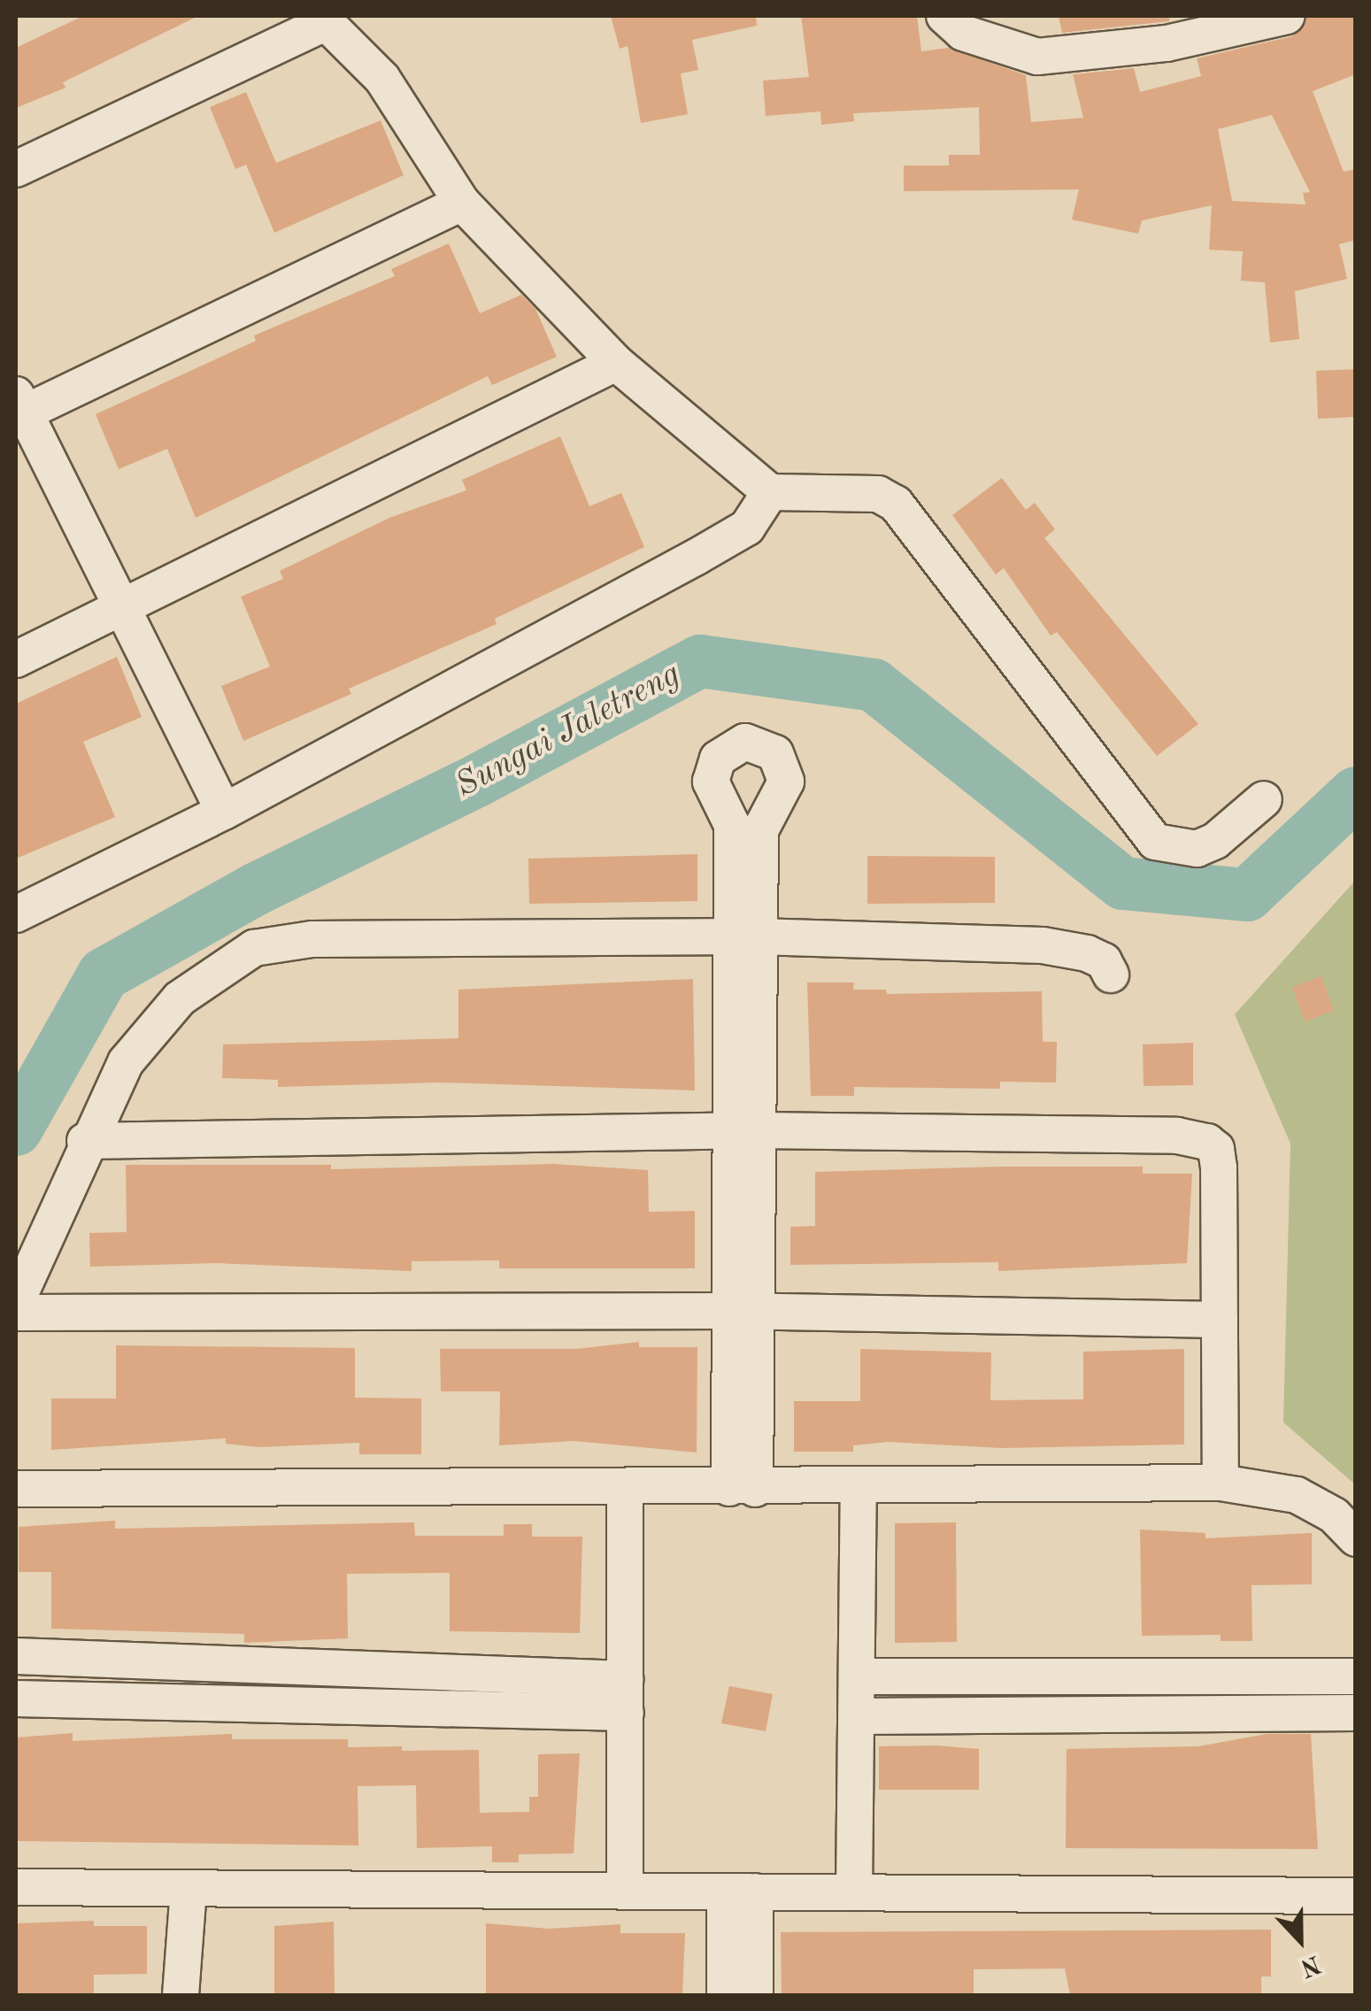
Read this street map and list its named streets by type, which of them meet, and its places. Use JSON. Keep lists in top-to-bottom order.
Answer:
{
  "water": ["Sungai Jaletreng"],
  "north": "bottom"
}
